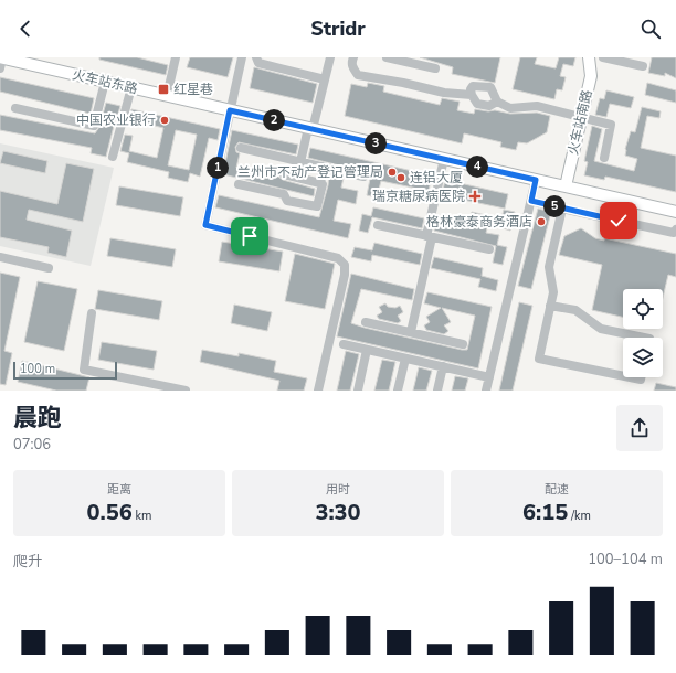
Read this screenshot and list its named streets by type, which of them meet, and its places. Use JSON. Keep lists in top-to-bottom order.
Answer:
{
  "streets": {
    "main road": ["火车站东路", "火车站南路"]
  },
  "crossings": [
    ["火车站东路", "火车站南路"]
  ],
  "places": {
    "transit": ["红星巷"],
    "other": [
      "中国农业银行",
      "兰州市不动产登记管理局",
      "连铝大厦",
      "格林豪泰商务酒店"
    ],
    "health": ["瑞京糖尿病医院"]
  },
  "scale_bar": "100 m",
  "page": {
    "header": "Stridr",
    "pins": [
      "2",
      "3",
      "4",
      "1",
      "5"
    ],
    "scale": "100 m",
    "heading": ["晨跑", "07:06"],
    "stats": [
      ["距离", "0.56 km"],
      ["用时", "3:30"],
      ["配速", "6:15 /km"]
    ],
    "chart": ["爬升", "100–104 m"]
  }
}
